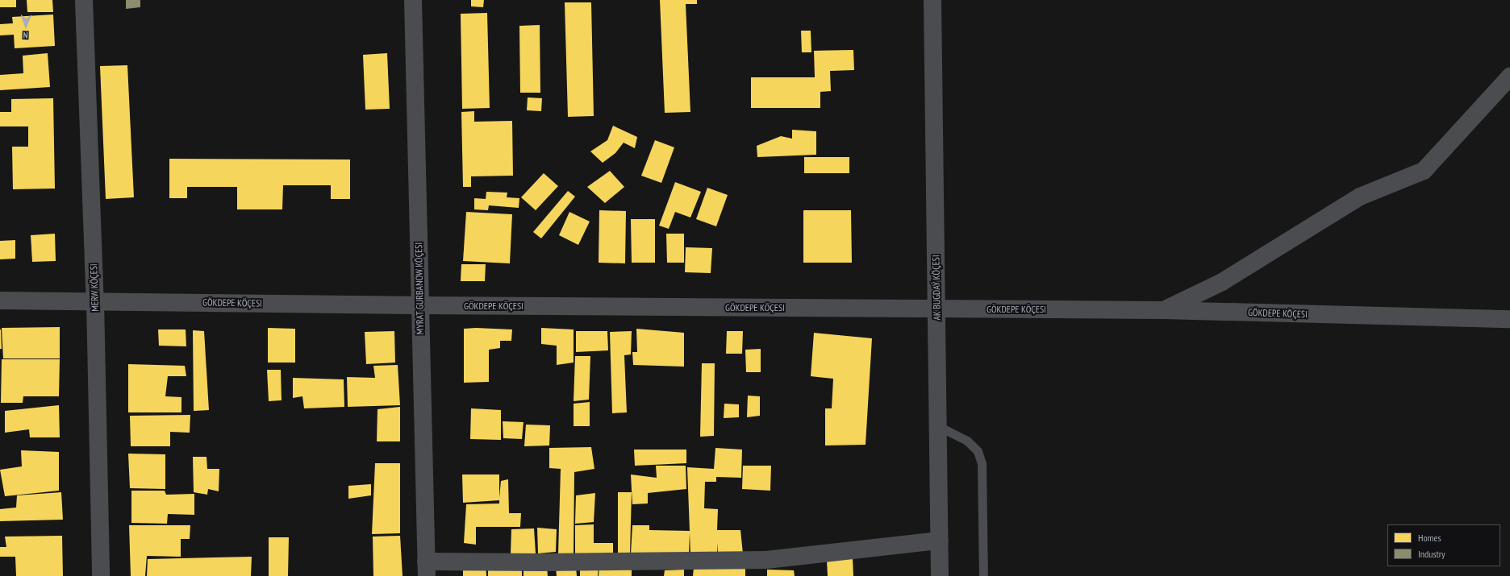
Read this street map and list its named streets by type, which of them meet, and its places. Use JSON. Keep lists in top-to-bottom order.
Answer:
{
  "streets": {
    "street": [
      "MERW KÖÇESI",
      "AK BUGDAÝ KÖÇESI",
      "MYRAT GURBANOW KÖÇESI",
      "GÖKDEPE KÖÇESI"
    ]
  },
  "crossings": [
    ["MERW KÖÇESI", "GÖKDEPE KÖÇESI"],
    ["AK BUGDAÝ KÖÇESI", "GÖKDEPE KÖÇESI"],
    ["MYRAT GURBANOW KÖÇESI", "GÖKDEPE KÖÇESI"]
  ],
  "legend": ["Homes", "Industry"],
  "north": "bottom"
}
